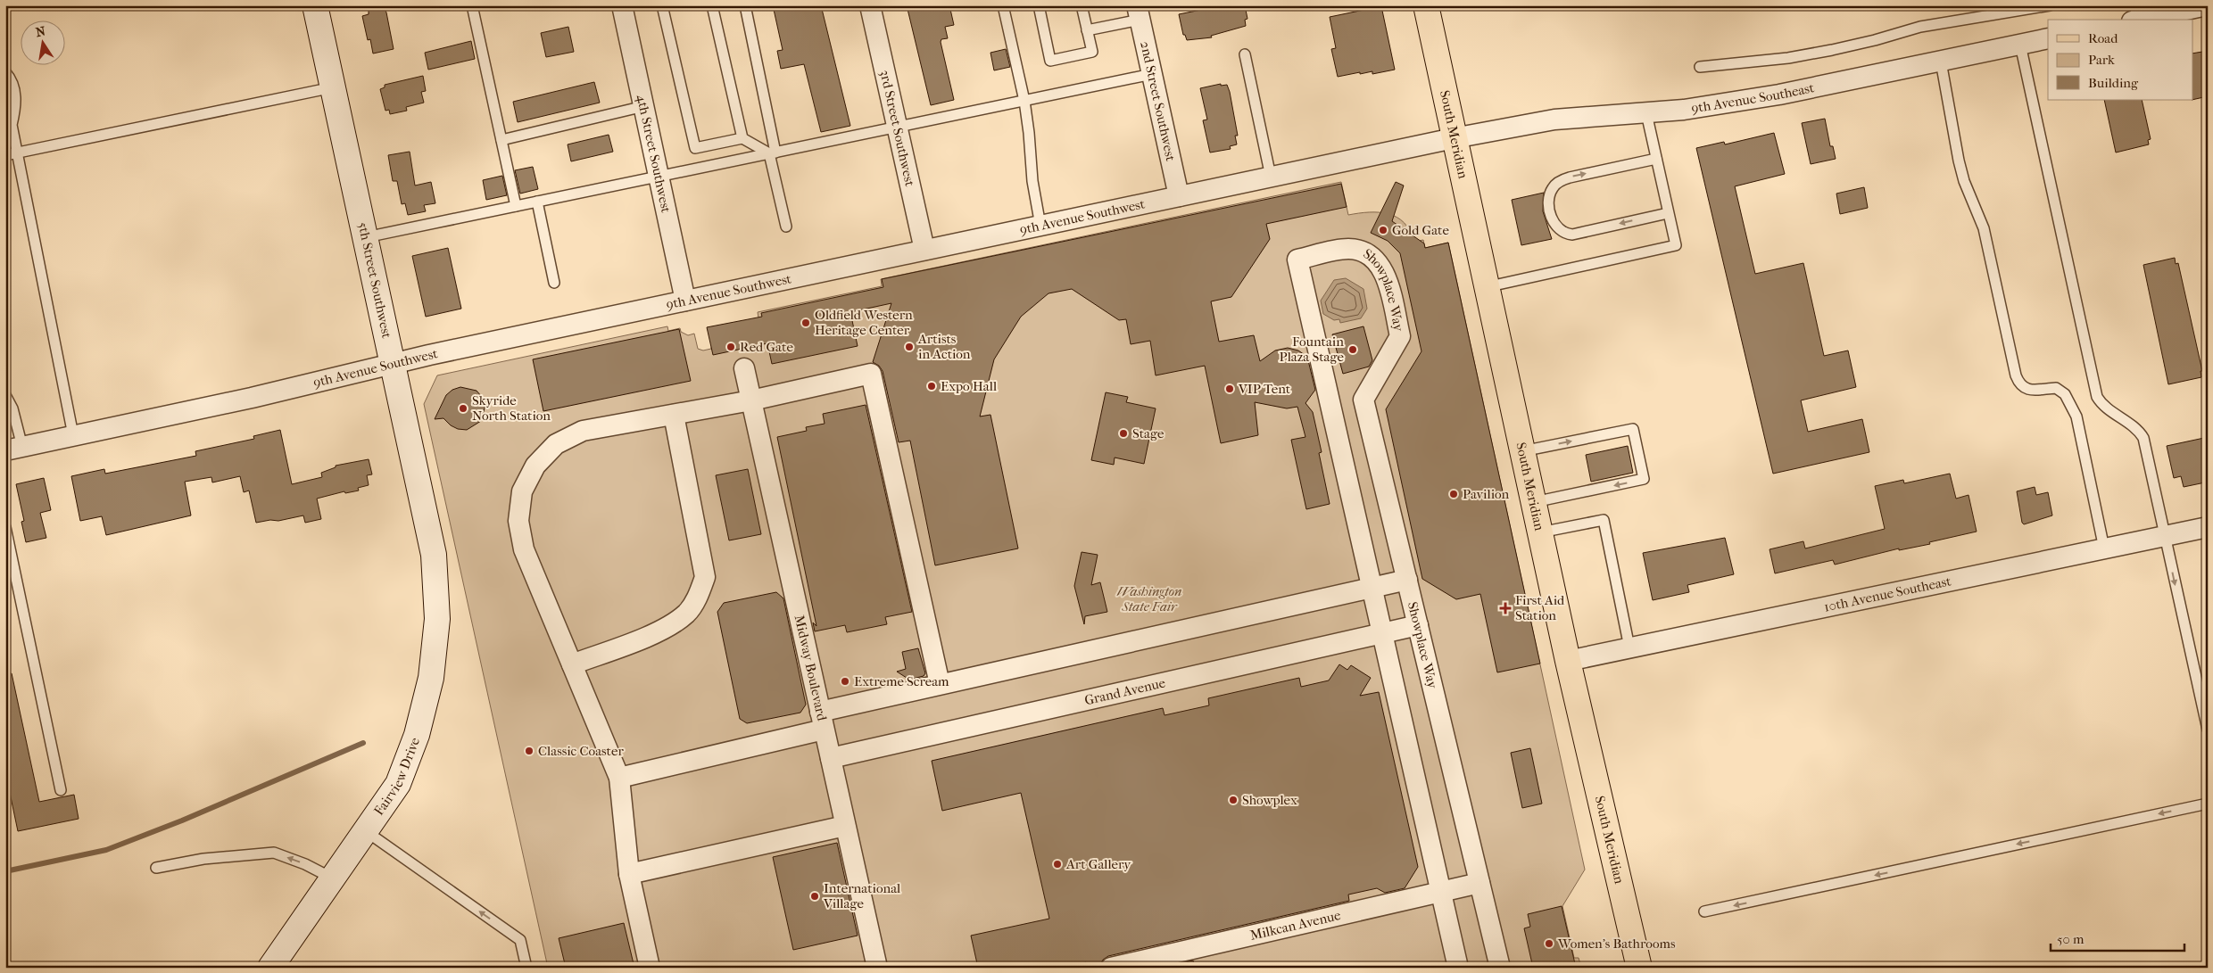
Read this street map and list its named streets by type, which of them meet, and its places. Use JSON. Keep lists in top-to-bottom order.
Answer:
{
  "streets": {
    "main road": ["South Meridian", "5th Street Southwest", "Fairview Drive"],
    "street": [
      "9th Avenue Southeast",
      "2nd Street Southwest",
      "3rd Street Southwest",
      "4th Street Southwest",
      "9th Avenue Southwest",
      "Showplace Way",
      "10th Avenue Southeast",
      "Midway Boulevard",
      "Grand Avenue",
      "Milkcan Avenue"
    ]
  },
  "crossings": [
    ["9th Avenue Southeast", "South Meridian"],
    ["9th Avenue Southeast", "9th Avenue Southwest"],
    ["2nd Street Southwest", "9th Avenue Southwest"],
    ["3rd Street Southwest", "9th Avenue Southwest"],
    ["South Meridian", "9th Avenue Southwest"],
    ["South Meridian", "10th Avenue Southeast"],
    ["4th Street Southwest", "9th Avenue Southwest"],
    ["9th Avenue Southwest", "5th Street Southwest"],
    ["5th Street Southwest", "Fairview Drive"],
    ["Showplace Way", "Grand Avenue"],
    ["Showplace Way", "Milkcan Avenue"],
    ["Midway Boulevard", "Grand Avenue"]
  ],
  "parks": ["Washington State Fair"],
  "places": {
    "other": [
      "Gold Gate",
      "Oldfield Western Heritage Center",
      "Red Gate",
      "Artists in Action",
      "Fountain Plaza Stage",
      "Expo Hall",
      "VIP Tent",
      "Skyride North Station",
      "Stage",
      "Pavilion",
      "Extreme Scream",
      "Classic Coaster",
      "Showplex",
      "Art Gallery",
      "International Village",
      "Women's Bathrooms"
    ],
    "health": ["First Aid Station"]
  },
  "legend": ["Road", "Park", "Building"],
  "scale_bar": "50 m",
  "north": "top"
}
